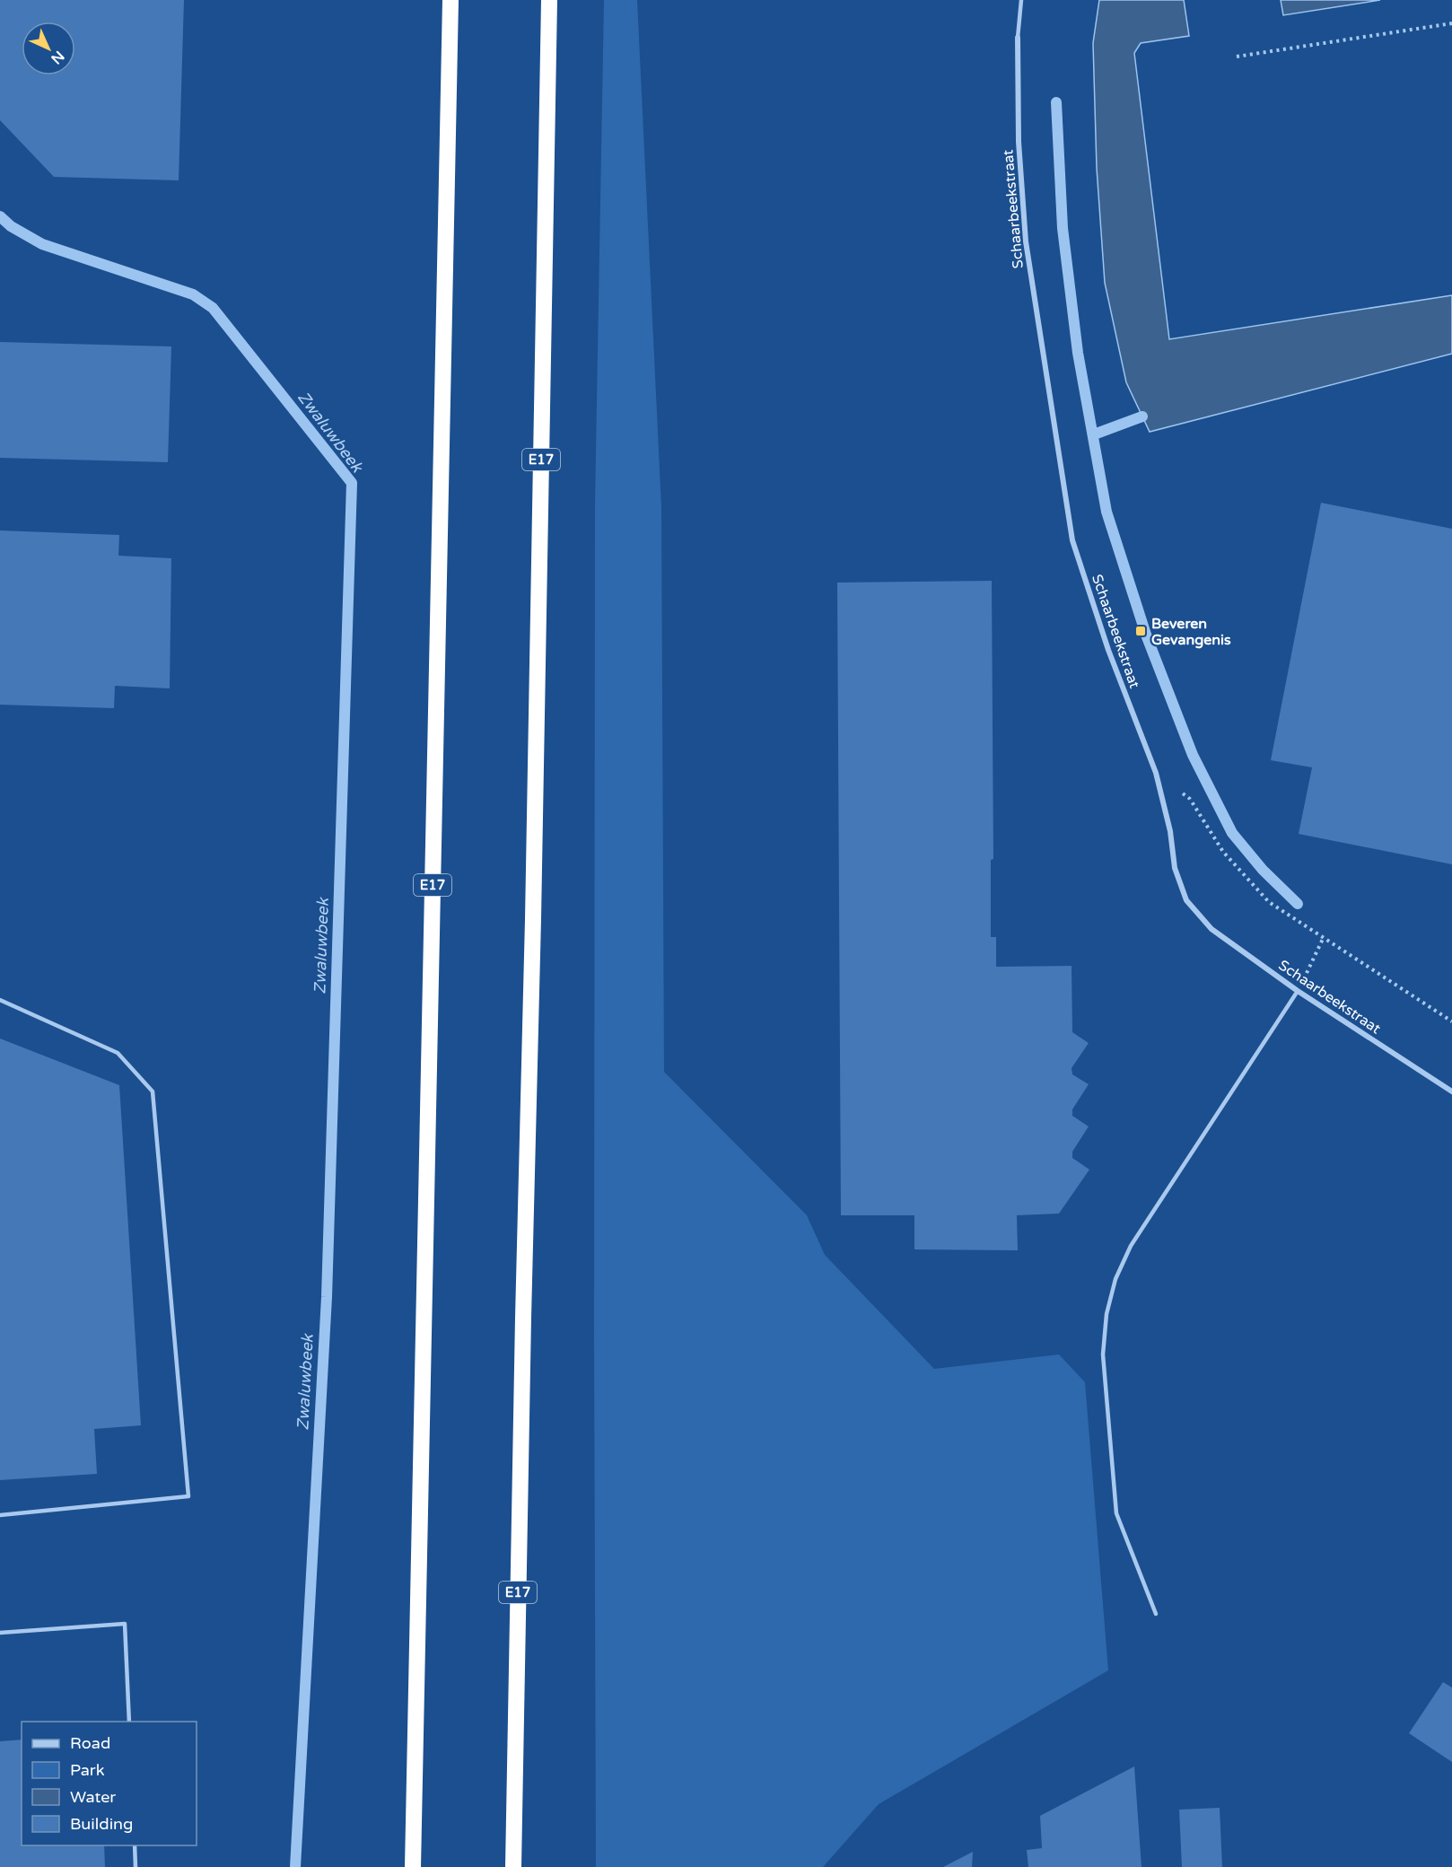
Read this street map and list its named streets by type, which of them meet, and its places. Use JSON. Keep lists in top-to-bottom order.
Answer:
{
  "streets": {
    "highway": ["E17"],
    "street": ["Schaarbeekstraat"]
  },
  "water": ["Zwaluwbeek"],
  "places": {
    "transit": ["Beveren Gevangenis"]
  },
  "legend": [
    "Road",
    "Park",
    "Water",
    "Building"
  ],
  "north": "bottom right"
}
